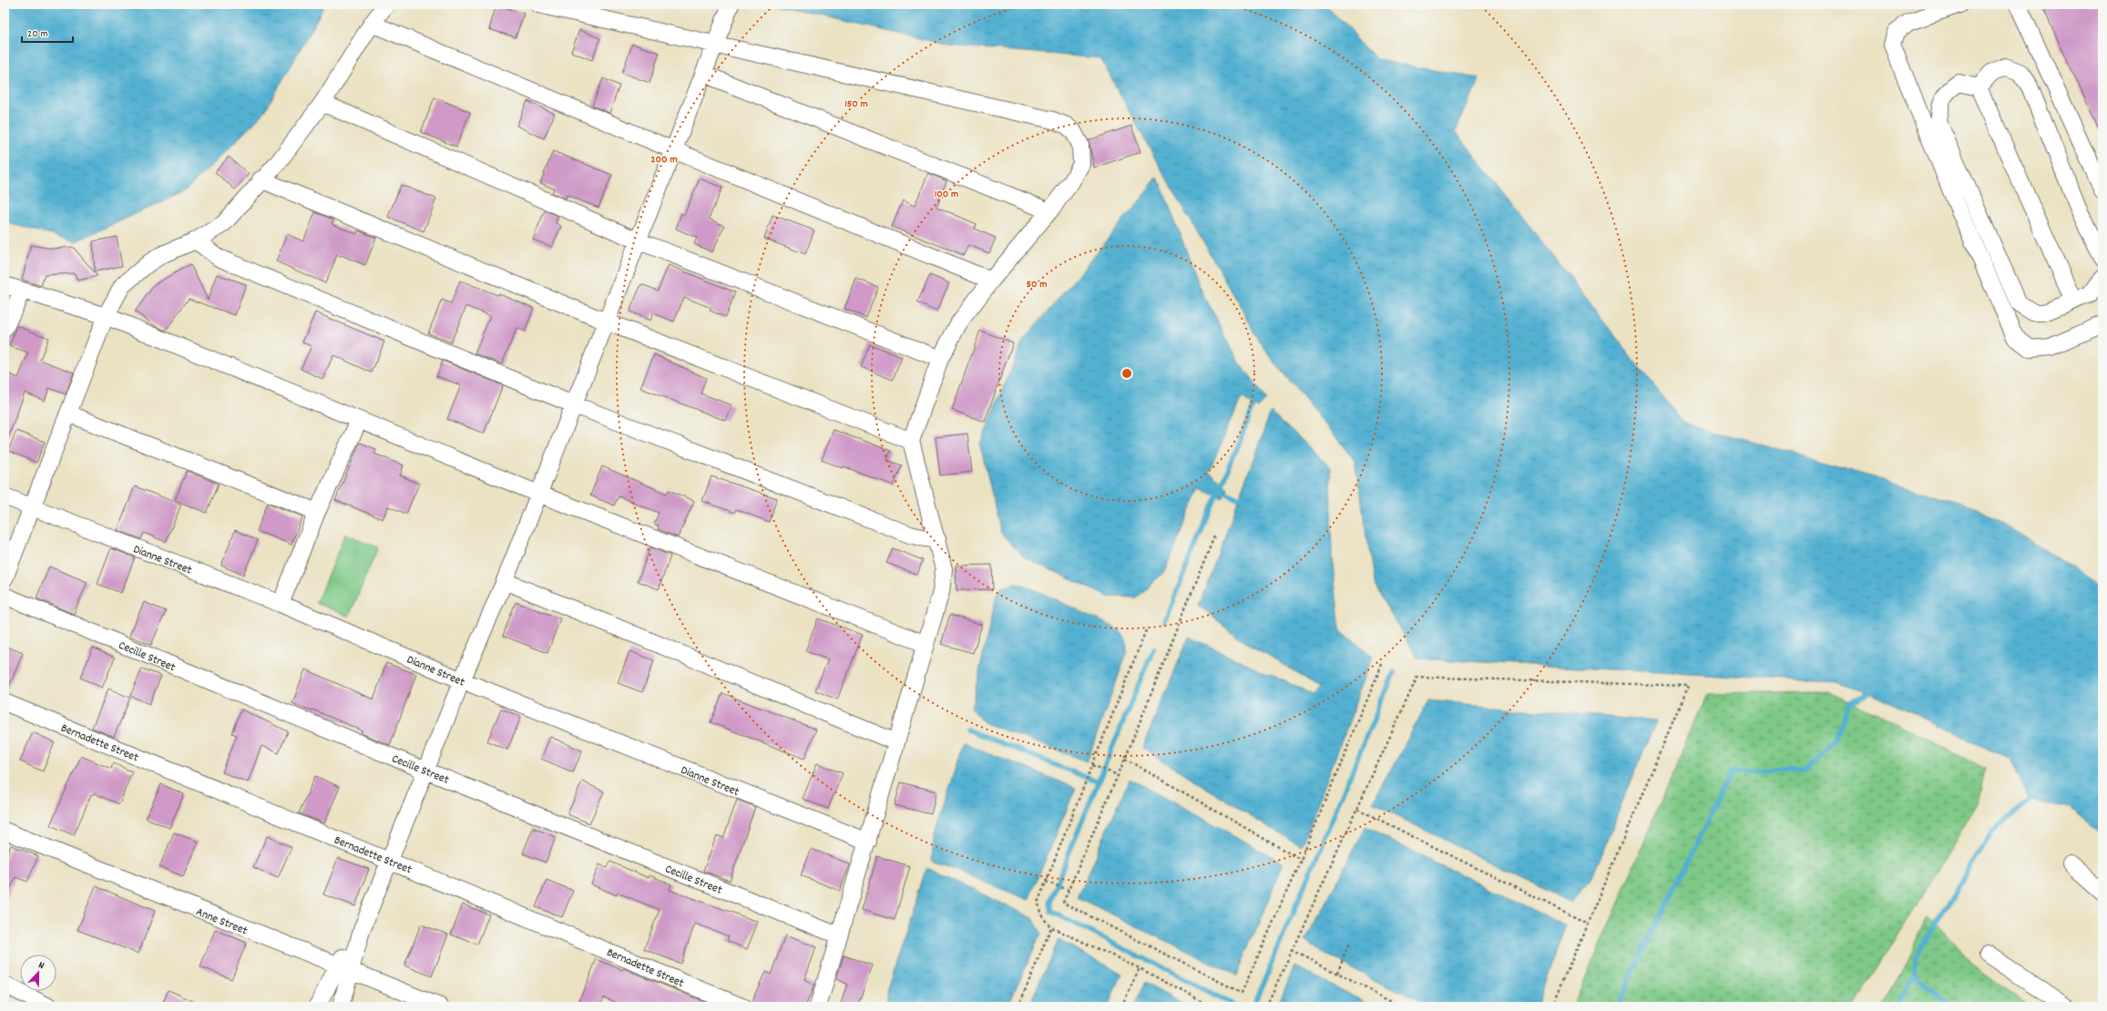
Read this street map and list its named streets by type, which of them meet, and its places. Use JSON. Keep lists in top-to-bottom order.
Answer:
{
  "streets": {
    "street": [
      "Dianne Street",
      "Cecille Street",
      "Bernadette Street",
      "Anne Street"
    ]
  },
  "scale_bar": "20 m",
  "north": "top",
  "rings": [
    "150 m",
    "200 m",
    "100 m",
    "50 m"
  ]
}
